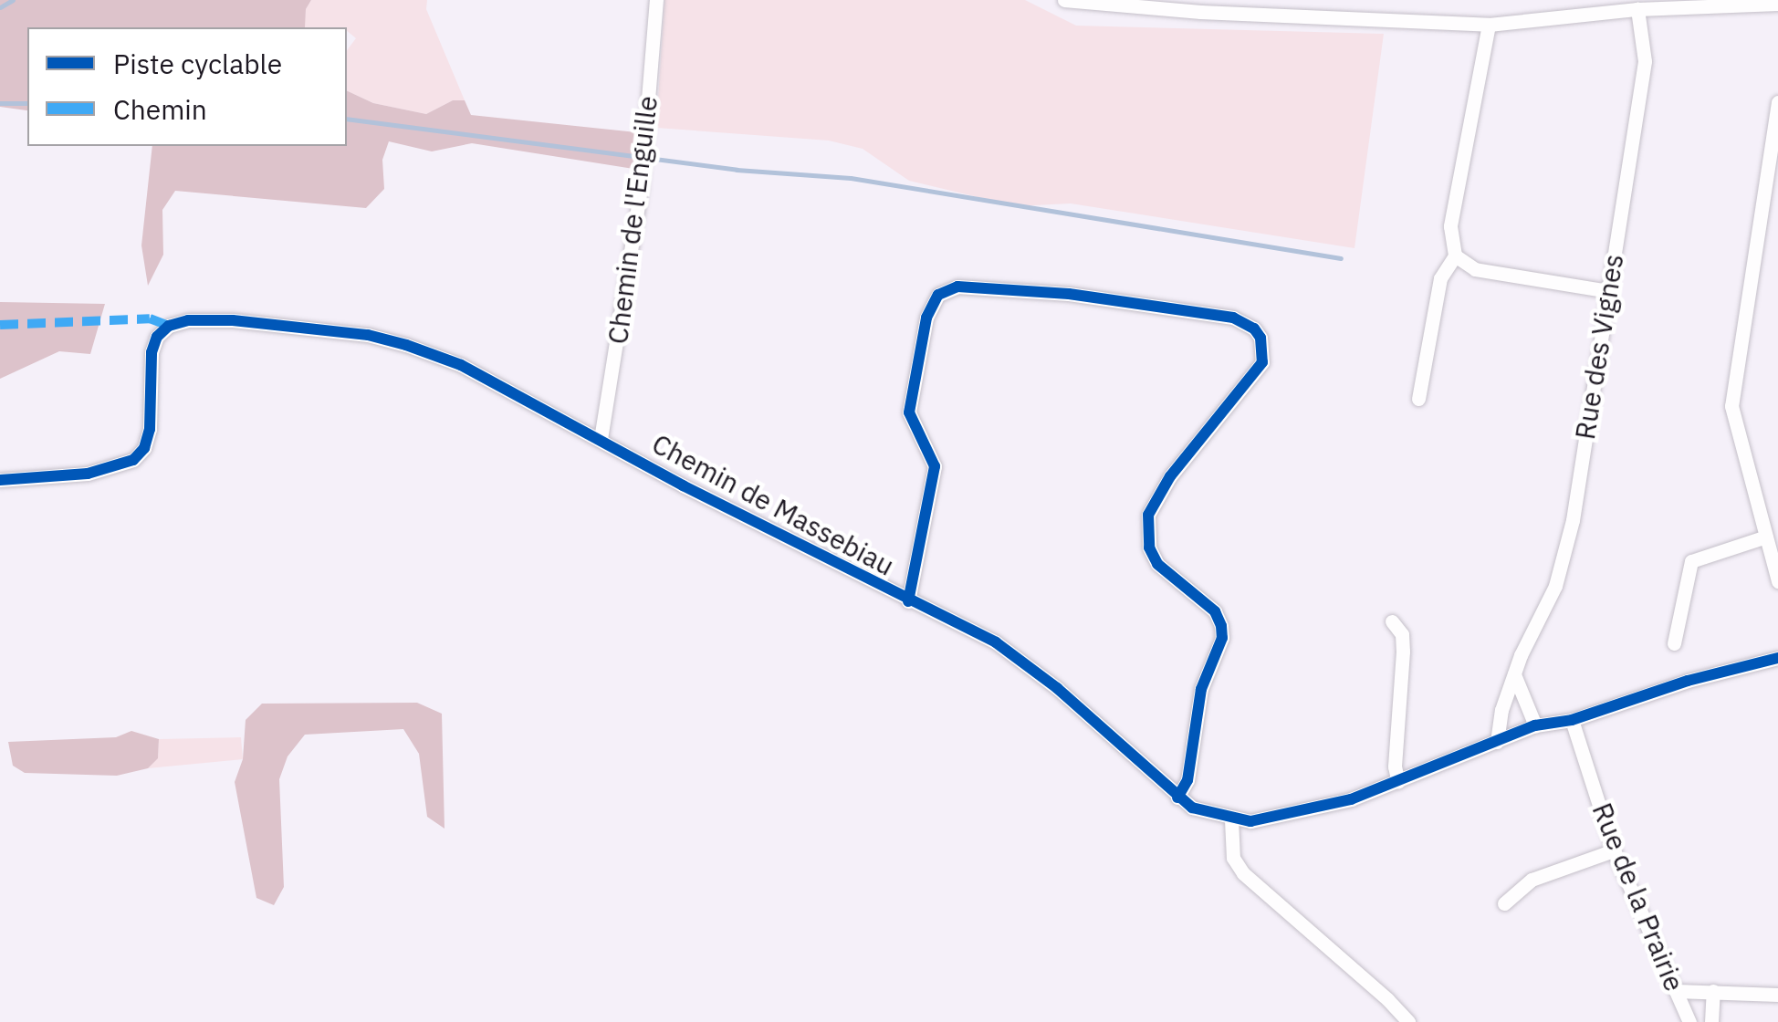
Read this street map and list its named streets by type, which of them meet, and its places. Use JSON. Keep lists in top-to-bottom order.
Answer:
{
  "streets": {
    "street": [
      "Chemin de l'Enguille",
      "Rue des Vignes",
      "Chemin de Massebiau",
      "Rue de la Prairie"
    ]
  },
  "crossings": [
    ["Chemin de l'Enguille", "Chemin de Massebiau"],
    ["Rue des Vignes", "Chemin de Massebiau"],
    ["Chemin de Massebiau", "Rue de la Prairie"]
  ],
  "legend": ["Piste cyclable", "Chemin"]
}
